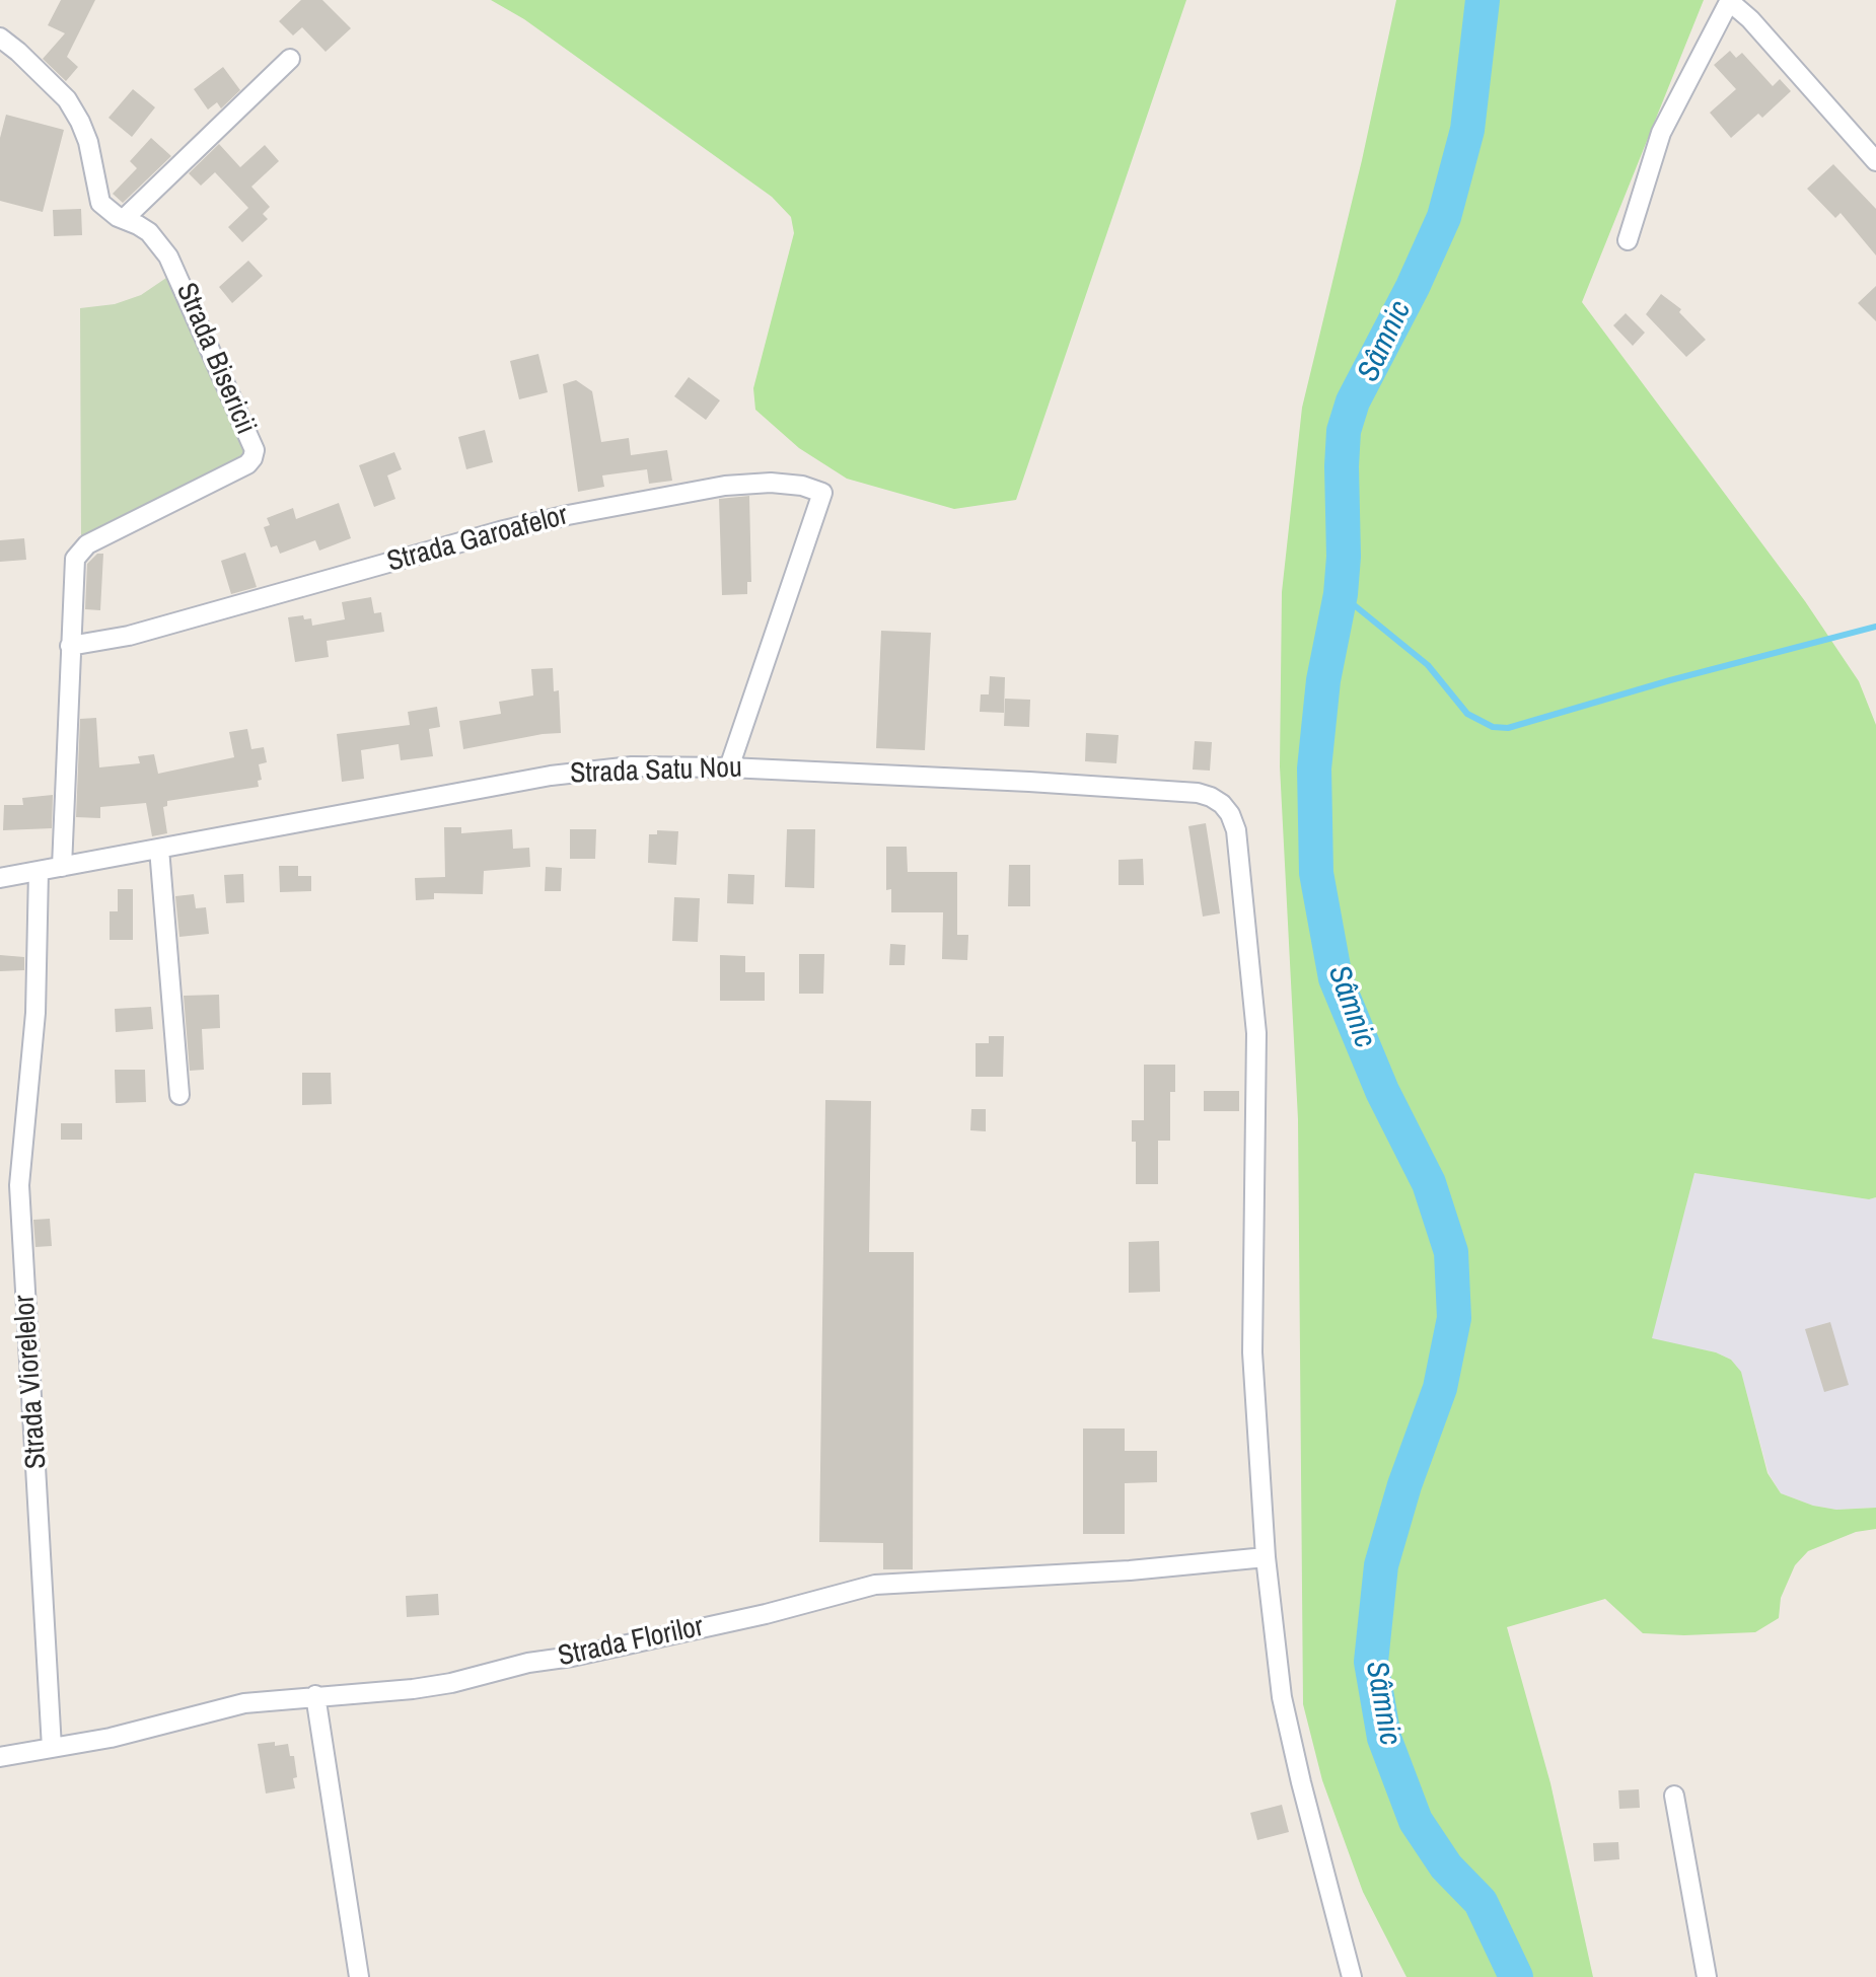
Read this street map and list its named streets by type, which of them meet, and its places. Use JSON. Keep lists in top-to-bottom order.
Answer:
{
  "streets": {
    "street": [
      "Strada Bisericii",
      "Strada Garoafelor",
      "Strada Satu Nou",
      "Strada Viorelelor",
      "Strada Florilor"
    ]
  },
  "crossings": [
    ["Strada Bisericii", "Strada Garoafelor"],
    ["Strada Garoafelor", "Strada Satu Nou"],
    ["Strada Satu Nou", "Strada Viorelelor"],
    ["Strada Satu Nou", "Strada Florilor"],
    ["Strada Viorelelor", "Strada Florilor"]
  ],
  "water": ["Sâmnic"]
}
